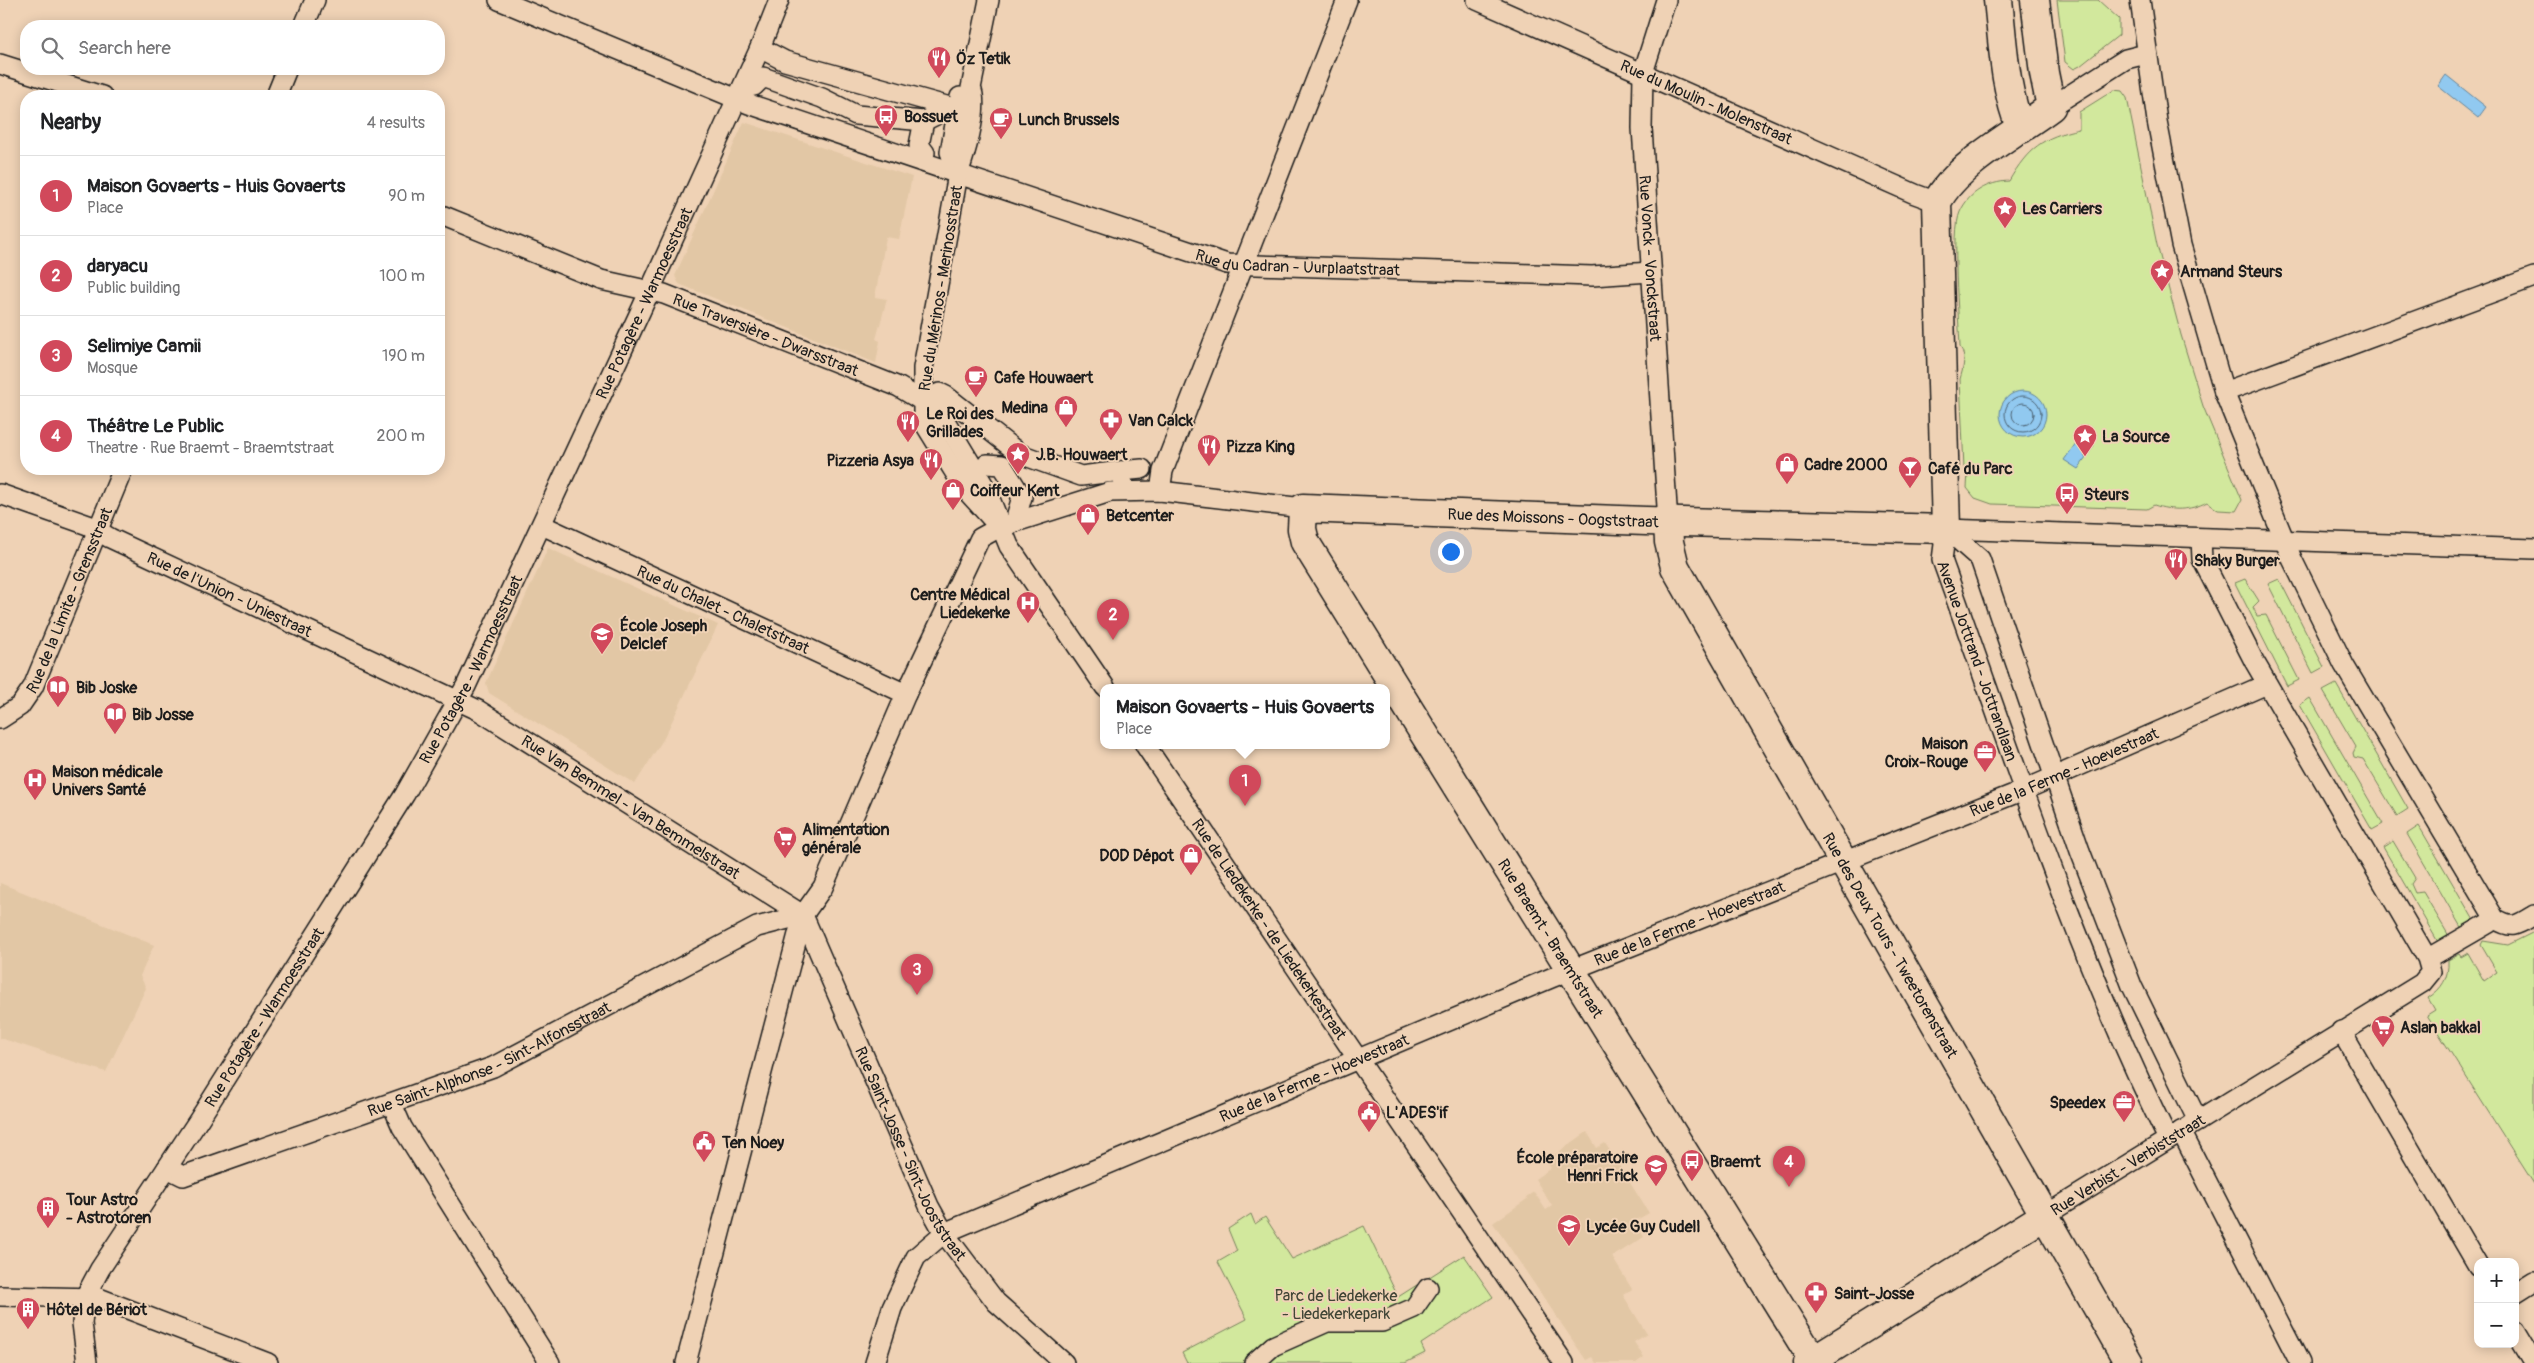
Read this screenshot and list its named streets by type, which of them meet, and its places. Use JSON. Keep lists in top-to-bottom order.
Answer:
{
  "streets": {
    "street": [
      "Rue du Moulin - Molenstraat",
      "Rue Vonck - Vonckstraat",
      "Rue du Cadran - Uurplaatstraat",
      "Rue du Mérinos - Merinosstraat",
      "Rue Potagère - Warmoesstraat",
      "Rue Traversière - Dwarsstraat",
      "Rue des Moissons - Oogststraat",
      "Rue de l'Union - Uniestraat",
      "Rue de la Limite - Grensstraat",
      "Rue du Chalet - Chaletstraat",
      "Avenue Jottrand - Jottrandlaan",
      "Rue de la Ferme - Hoevestraat",
      "Rue Van Bemmel - Van Bemmelstraat",
      "Rue de Liedekerke - de Liedekerkestraat",
      "Rue Braemt - Braemtstraat",
      "Rue des Deux Tours - Tweetorenstraat",
      "Rue Saint-Alphonse - Sint-Alfonsstraat",
      "Rue Saint-Josse - Sint-Jooststraat",
      "Rue Verbist - Verbiststraat"
    ]
  },
  "crossings": [
    ["Rue du Moulin - Molenstraat", "Rue Vonck - Vonckstraat"],
    ["Rue Vonck - Vonckstraat", "Rue du Cadran - Uurplaatstraat"],
    ["Rue Vonck - Vonckstraat", "Rue des Moissons - Oogststraat"],
    ["Rue Vonck - Vonckstraat", "Rue des Deux Tours - Tweetorenstraat"],
    ["Rue du Cadran - Uurplaatstraat", "Rue du Mérinos - Merinosstraat"],
    ["Rue du Cadran - Uurplaatstraat", "Rue Potagère - Warmoesstraat"],
    ["Rue du Mérinos - Merinosstraat", "Rue Traversière - Dwarsstraat"],
    ["Rue du Mérinos - Merinosstraat", "Rue des Moissons - Oogststraat"],
    ["Rue Potagère - Warmoesstraat", "Rue Traversière - Dwarsstraat"],
    ["Rue Potagère - Warmoesstraat", "Rue de l'Union - Uniestraat"],
    ["Rue Potagère - Warmoesstraat", "Rue du Chalet - Chaletstraat"],
    ["Rue Potagère - Warmoesstraat", "Rue Van Bemmel - Van Bemmelstraat"],
    ["Rue Potagère - Warmoesstraat", "Rue Saint-Alphonse - Sint-Alfonsstraat"],
    ["Rue des Moissons - Oogststraat", "Rue du Chalet - Chaletstraat"],
    ["Rue des Moissons - Oogststraat", "Avenue Jottrand - Jottrandlaan"],
    ["Rue des Moissons - Oogststraat", "Rue Van Bemmel - Van Bemmelstraat"],
    ["Rue des Moissons - Oogststraat", "Rue Braemt - Braemtstraat"],
    ["Rue des Moissons - Oogststraat", "Rue des Deux Tours - Tweetorenstraat"],
    ["Rue des Moissons - Oogststraat", "Rue Saint-Alphonse - Sint-Alfonsstraat"],
    ["Rue des Moissons - Oogststraat", "Rue Saint-Josse - Sint-Jooststraat"],
    ["Rue de l'Union - Uniestraat", "Rue de la Limite - Grensstraat"],
    ["Rue de l'Union - Uniestraat", "Rue Van Bemmel - Van Bemmelstraat"],
    ["Avenue Jottrand - Jottrandlaan", "Rue de la Ferme - Hoevestraat"],
    ["Avenue Jottrand - Jottrandlaan", "Rue Verbist - Verbiststraat"],
    ["Rue de la Ferme - Hoevestraat", "Rue de Liedekerke - de Liedekerkestraat"],
    ["Rue de la Ferme - Hoevestraat", "Rue Braemt - Braemtstraat"],
    ["Rue de la Ferme - Hoevestraat", "Rue des Deux Tours - Tweetorenstraat"],
    ["Rue de la Ferme - Hoevestraat", "Rue Saint-Josse - Sint-Jooststraat"],
    ["Rue Van Bemmel - Van Bemmelstraat", "Rue Saint-Alphonse - Sint-Alfonsstraat"],
    ["Rue Van Bemmel - Van Bemmelstraat", "Rue Saint-Josse - Sint-Jooststraat"],
    ["Rue Braemt - Braemtstraat", "Rue Verbist - Verbiststraat"],
    ["Rue des Deux Tours - Tweetorenstraat", "Rue Verbist - Verbiststraat"],
    ["Rue Saint-Alphonse - Sint-Alfonsstraat", "Rue Saint-Josse - Sint-Jooststraat"]
  ],
  "parks": ["Parc de Liedekerke - Liedekerkepark"],
  "places": {
    "restaurant": [
      "Öz Tetik",
      "Le Roi des Grillades",
      "Pizza King",
      "Pizzeria Asya",
      "Shaky Burger"
    ],
    "bus stop": ["Bossuet", "Steurs", "Braemt"],
    "cafe": ["Lunch Brussels", "Cafe Houwaert"],
    "place": [
      "Les Carriers",
      "Armand Steurs",
      "La Source",
      "J.B. Houwaert"
    ],
    "shop": [
      "Medina",
      "Cadre 2000",
      "Coiffeur Kent",
      "Betcenter",
      "DOD Dépot"
    ],
    "pharmacy": ["Van Calck", "Saint-Josse"],
    "bar": ["Café du Parc"],
    "hospital": ["Centre Médical Liedekerke", "Maison médicale Univers Santé"],
    "school or university": ["École Joseph Delclef", "École préparatoire Henri Frick", "Lycée Guy Cudell"],
    "library": ["Bib Joske", "Bib Josse"],
    "office": ["Maison Croix-Rouge", "Speedex"],
    "supermarket": ["Alimentation générale", "Aslan bakkal"],
    "public building": ["L'ADES'if", "Ten Noey"],
    "building": ["Tour Astro - Astrotoren", "Hôtel de Bériot"]
  },
  "page": {
    "search": "Search here",
    "heading": ["Nearby", "4 results"],
    "list": [
      {
        "mark": "1",
        "name": "Maison Govaerts - Huis Govaerts",
        "note": "Place",
        "value": "90 m"
      },
      {
        "mark": "2",
        "name": "daryacu",
        "note": "Public building",
        "value": "100 m"
      },
      {
        "mark": "3",
        "name": "Selimiye Camii",
        "note": "Mosque",
        "value": "190 m"
      },
      {
        "mark": "4",
        "name": "Théâtre Le Public",
        "note": "Theatre · Rue Braemt - Braemtstraat",
        "value": "200 m"
      }
    ],
    "pins": [
      "2",
      "1",
      "3",
      "4"
    ],
    "popup": ["Maison Govaerts - Huis Govaerts", "Place"],
    "map_buttons": ["+", "−"]
  }
}
